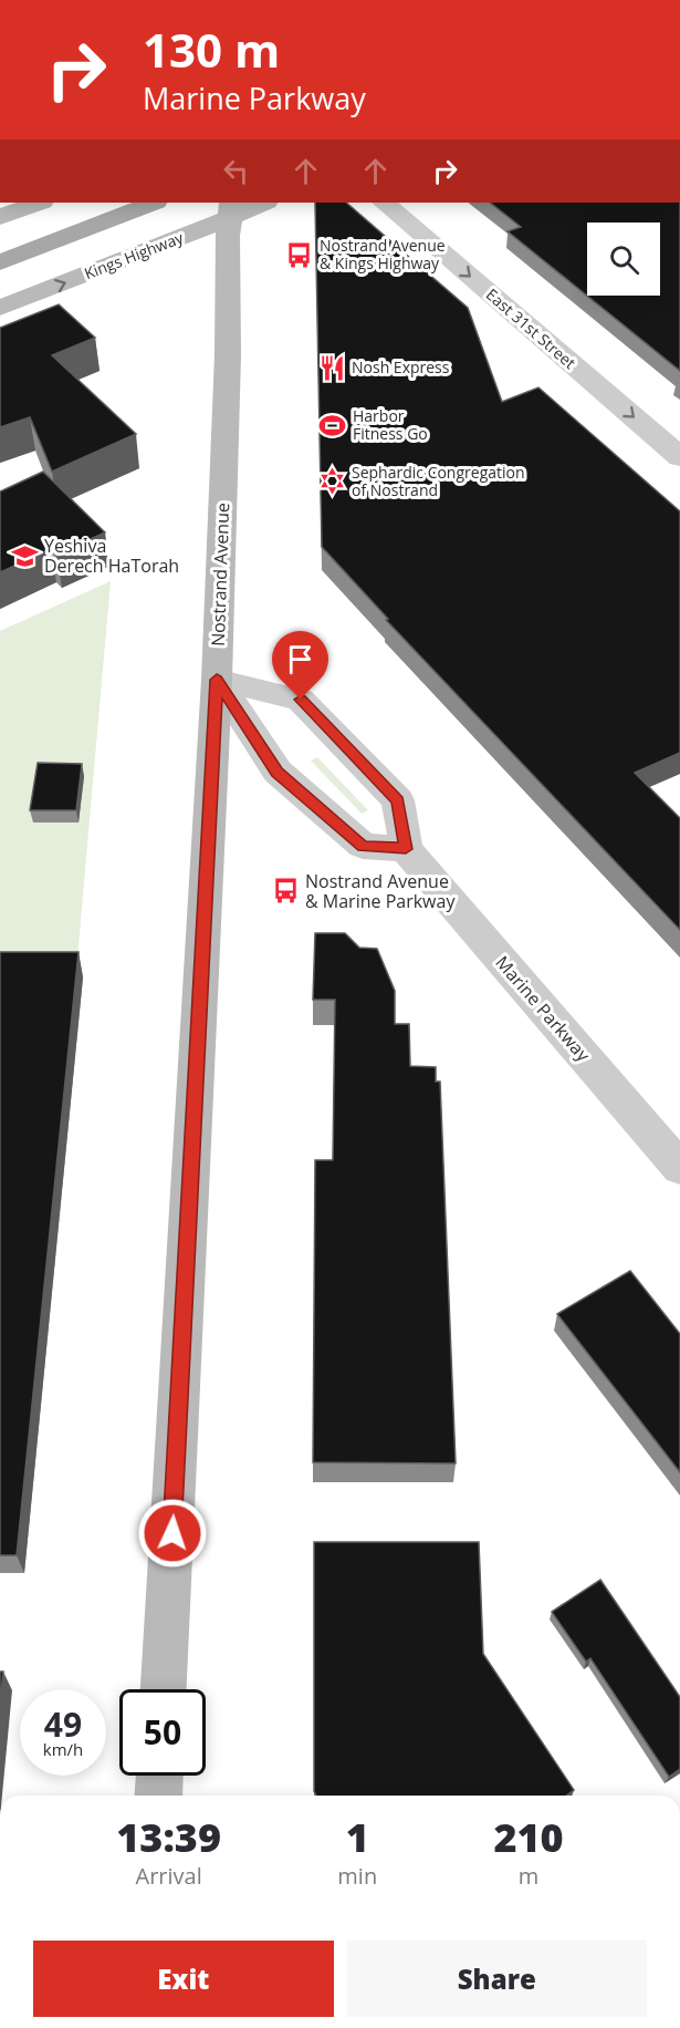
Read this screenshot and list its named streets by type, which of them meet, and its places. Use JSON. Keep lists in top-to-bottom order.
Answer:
{
  "streets": {
    "main road": ["Kings Highway", "Nostrand Avenue"],
    "street": ["East 31st Street", "Marine Parkway"]
  },
  "crossings": [
    ["Kings Highway", "Nostrand Avenue"]
  ],
  "one_way": ["East 31st Street"],
  "places": {
    "bus stop": ["Nostrand Avenue & Kings Highway", "Nostrand Avenue & Marine Parkway"],
    "restaurant": ["Nosh Express"],
    "sports": ["Harbor Fitness Go"],
    "synagogue": ["Sephardic Congregation of Nostrand"],
    "school or university": ["Yeshiva Derech HaTorah"]
  },
  "page": {
    "turn": ["130 m", "Marine Parkway"],
    "speed": "49 km/h",
    "limit": "50",
    "eta": [
      "13:39",
      "Arrival",
      "1",
      "min",
      "210",
      "m"
    ],
    "buttons": ["Exit", "Share"]
  }
}
